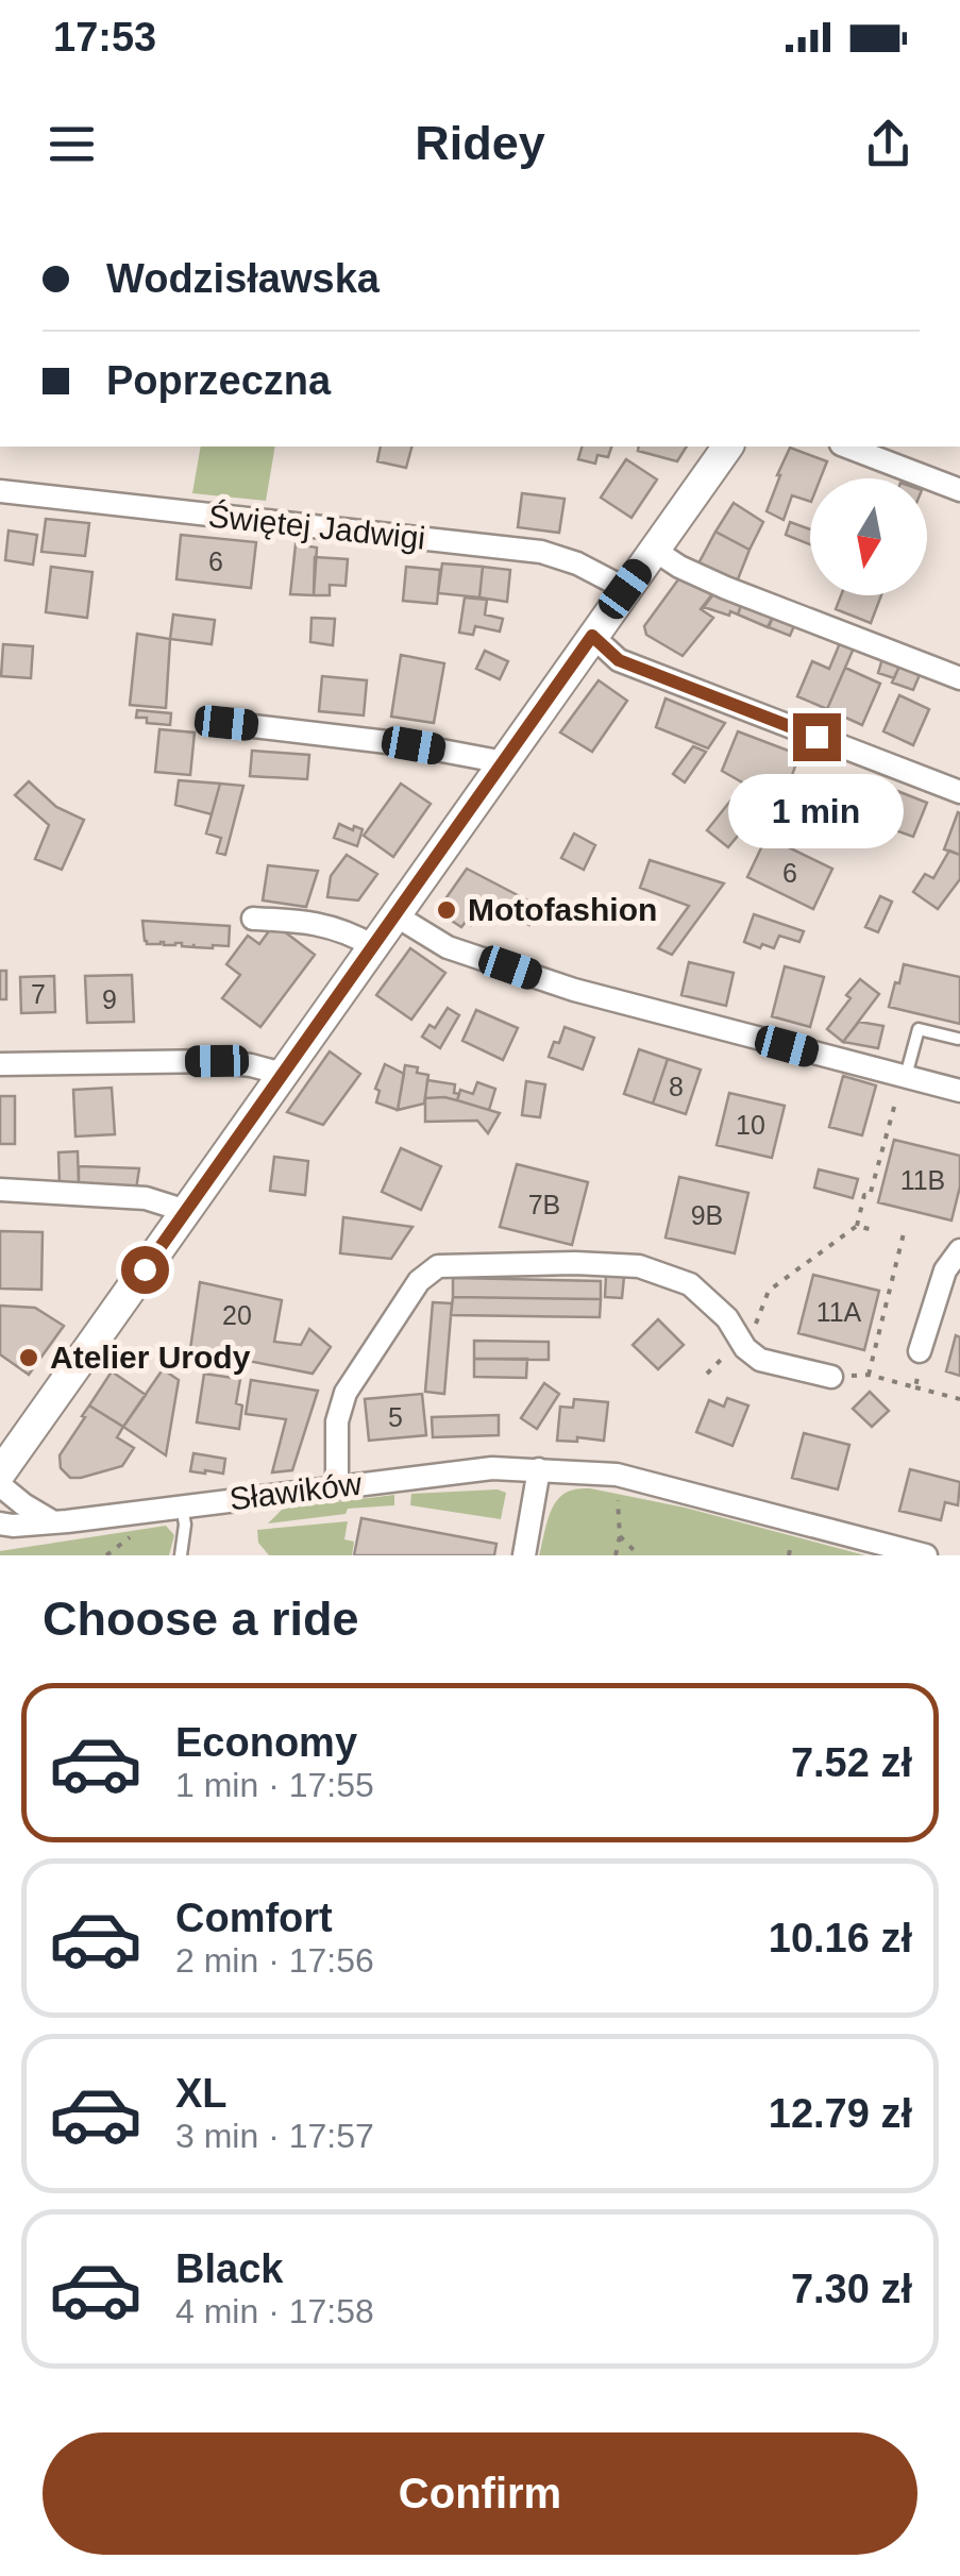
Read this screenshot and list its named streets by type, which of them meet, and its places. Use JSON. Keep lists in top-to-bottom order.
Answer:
{
  "streets": {
    "street": ["Świętej Jadwigi", "Sławików"]
  },
  "places": ["Motofashion", "Atelier Urody"],
  "house_numbers": [
    "6",
    "6",
    "7",
    "9",
    "8",
    "10",
    "11B",
    "7B",
    "9B",
    "11A",
    "20",
    "5"
  ],
  "north": "bottom",
  "page": {
    "status": "17:53",
    "header": "Ridey",
    "banner": ["Wodzisławska", "Poprzeczna"],
    "bubble": "1 min",
    "heading": "Choose a ride",
    "list": [
      {
        "name": "Economy",
        "note": "1 min · 17:55",
        "value": "7.52 zł"
      },
      {
        "name": "Comfort",
        "note": "2 min · 17:56",
        "value": "10.16 zł"
      },
      {
        "name": "XL",
        "note": "3 min · 17:57",
        "value": "12.79 zł"
      },
      {
        "name": "Black",
        "note": "4 min · 17:58",
        "value": "7.30 zł"
      }
    ],
    "buttons": "Confirm"
  }
}
